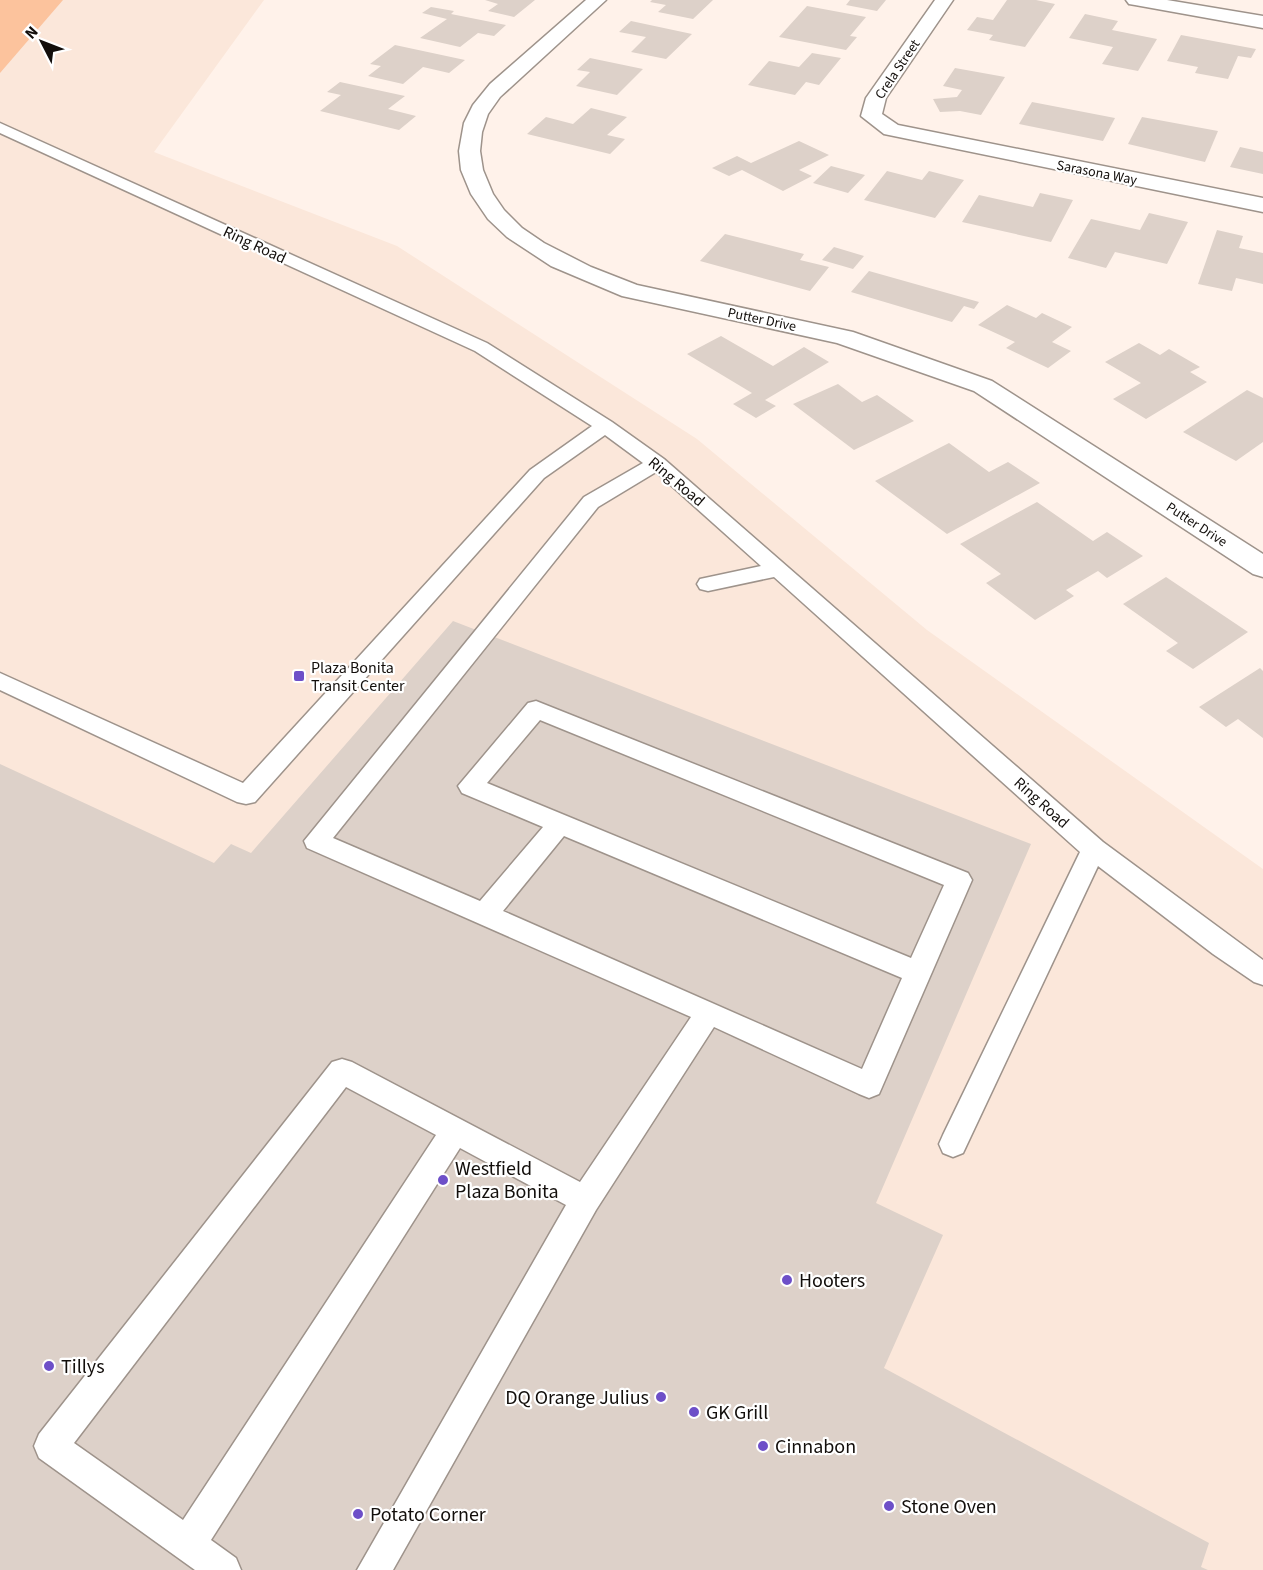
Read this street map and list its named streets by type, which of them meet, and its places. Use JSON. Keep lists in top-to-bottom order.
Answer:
{
  "streets": {
    "street": ["Crela Street", "Sarasona Way", "Putter Drive"],
    "lane": ["Ring Road"]
  },
  "crossings": [
    ["Crela Street", "Sarasona Way"]
  ],
  "places": {
    "transit": ["Plaza Bonita Transit Center"],
    "other": [
      "Westfield Plaza Bonita",
      "Hooters",
      "Tillys",
      "DQ Orange Julius",
      "GK Grill",
      "Cinnabon",
      "Stone Oven",
      "Potato Corner"
    ]
  },
  "north": "top left"
}
